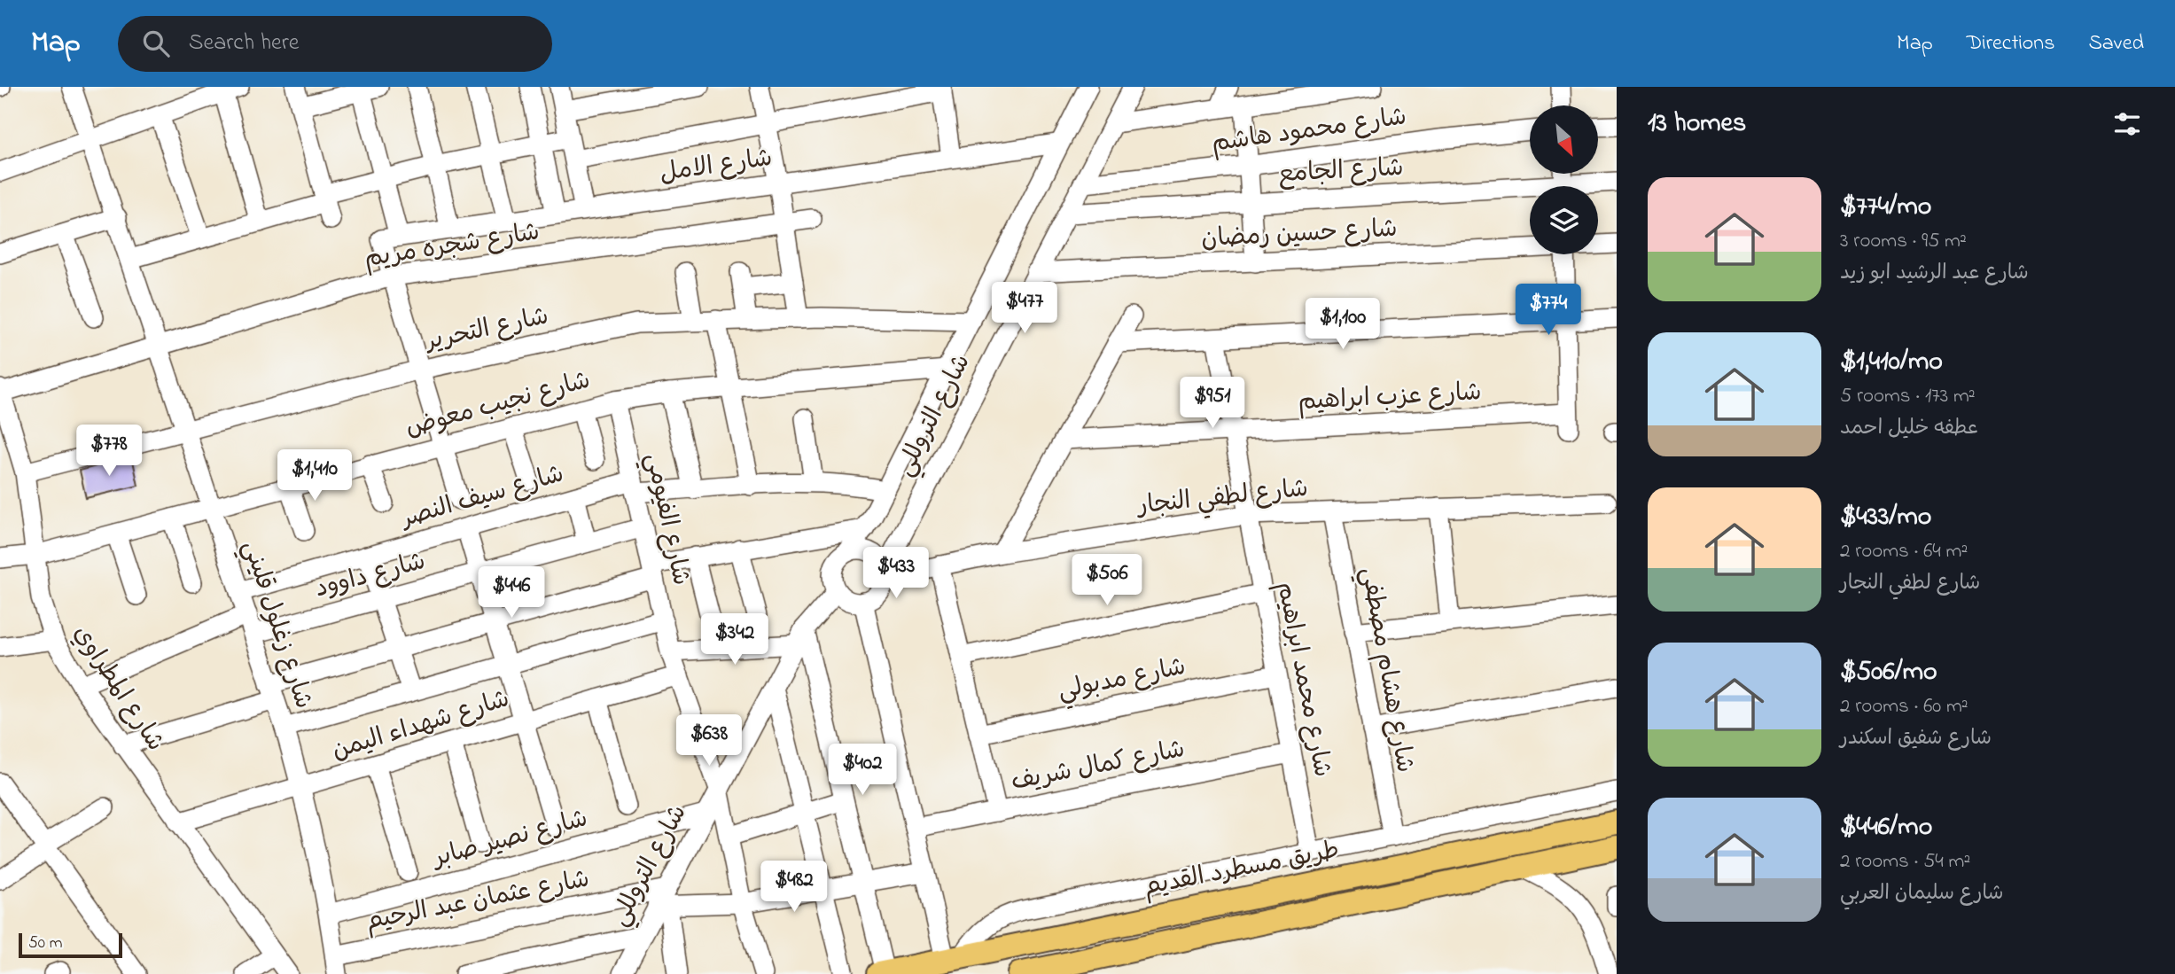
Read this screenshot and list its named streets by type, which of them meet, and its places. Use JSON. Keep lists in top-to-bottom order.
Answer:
{
  "streets": {
    "main road": ["طريق مسطرد القديم"],
    "street": [
      "شارع محمود هاشم",
      "شارع الامل",
      "شارع الجامع",
      "شارع حسين رمضان",
      "شارع شجره مريم",
      "شارع التحرير",
      "شارع عزب ابراهيم",
      "شارع نجيب معوض",
      "شارع التروللي",
      "شارع سيف النصر",
      "شارع لطفي النجار",
      "شارع الفيومي",
      "شارع داوود",
      "شارع زغلول قليني",
      "شارع هشام مصطفي",
      "شارع مدبولي",
      "شارع محمد ابراهيم",
      "شارع المطراوي",
      "شارع شهداء اليمن",
      "شارع كمال شريف",
      "شارع نصير صابر",
      "شارع عثمان عبد الرحيم"
    ]
  },
  "crossings": [
    ["شارع محمود هاشم", "شارع التروللي"],
    ["شارع الامل", "شارع التروللي"],
    ["شارع الجامع", "شارع التروللي"],
    ["شارع حسين رمضان", "شارع التروللي"],
    ["شارع شجره مريم", "شارع زغلول قليني"],
    ["شارع شجره مريم", "شارع المطراوي"],
    ["شارع التحرير", "شارع التروللي"],
    ["شارع التحرير", "شارع زغلول قليني"],
    ["شارع التحرير", "شارع المطراوي"],
    ["شارع عزب ابراهيم", "شارع محمد ابراهيم"],
    ["شارع نجيب معوض", "شارع التروللي"],
    ["شارع نجيب معوض", "شارع الفيومي"],
    ["شارع نجيب معوض", "شارع زغلول قليني"],
    ["شارع نجيب معوض", "شارع المطراوي"],
    ["شارع التروللي", "شارع سيف النصر"],
    ["شارع التروللي", "شارع لطفي النجار"],
    ["شارع التروللي", "شارع الفيومي"],
    ["شارع التروللي", "شارع نصير صابر"],
    ["شارع التروللي", "شارع عثمان عبد الرحيم"],
    ["شارع سيف النصر", "شارع الفيومي"],
    ["شارع سيف النصر", "شارع زغلول قليني"],
    ["شارع لطفي النجار", "شارع هشام مصطفي"],
    ["شارع لطفي النجار", "شارع محمد ابراهيم"],
    ["شارع الفيومي", "شارع داوود"],
    ["شارع الفيومي", "شارع شهداء اليمن"],
    ["شارع الفيومي", "شارع عثمان عبد الرحيم"],
    ["شارع داوود", "شارع زغلول قليني"],
    ["شارع زغلول قليني", "شارع شهداء اليمن"],
    ["شارع زغلول قليني", "شارع نصير صابر"],
    ["شارع زغلول قليني", "شارع عثمان عبد الرحيم"],
    ["شارع مدبولي", "شارع محمد ابراهيم"],
    ["شارع محمد ابراهيم", "شارع كمال شريف"],
    ["شارع المطراوي", "شارع شهداء اليمن"]
  ],
  "scale_bar": "50 m",
  "north": "bottom right",
  "page": {
    "header": "Map",
    "search": "Search here",
    "nav": ["Map", "Directions", "Saved"],
    "heading": "13 homes",
    "list": [
      {
        "name": "$774/mo",
        "note": "3 rooms · 95 m² · شارع عبد الرشيد ابو زيد"
      },
      {
        "name": "$1,410/mo",
        "note": "5 rooms · 173 m² · عطفه خليل احمد"
      },
      {
        "name": "$433/mo",
        "note": "2 rooms · 64 m² · شارع لطفي النجار"
      },
      {
        "name": "$506/mo",
        "note": "2 rooms · 60 m² · شارع شفيق اسكندر"
      },
      {
        "name": "$446/mo",
        "note": "2 rooms · 54 m² · شارع سليمان العربي"
      }
    ],
    "price": [
      "$477",
      "$774",
      "$1,100",
      "$951",
      "$778",
      "$1,410",
      "$433",
      "$506",
      "$446",
      "$342",
      "$638",
      "$402",
      "$482"
    ],
    "scale": "50 m"
  }
}
